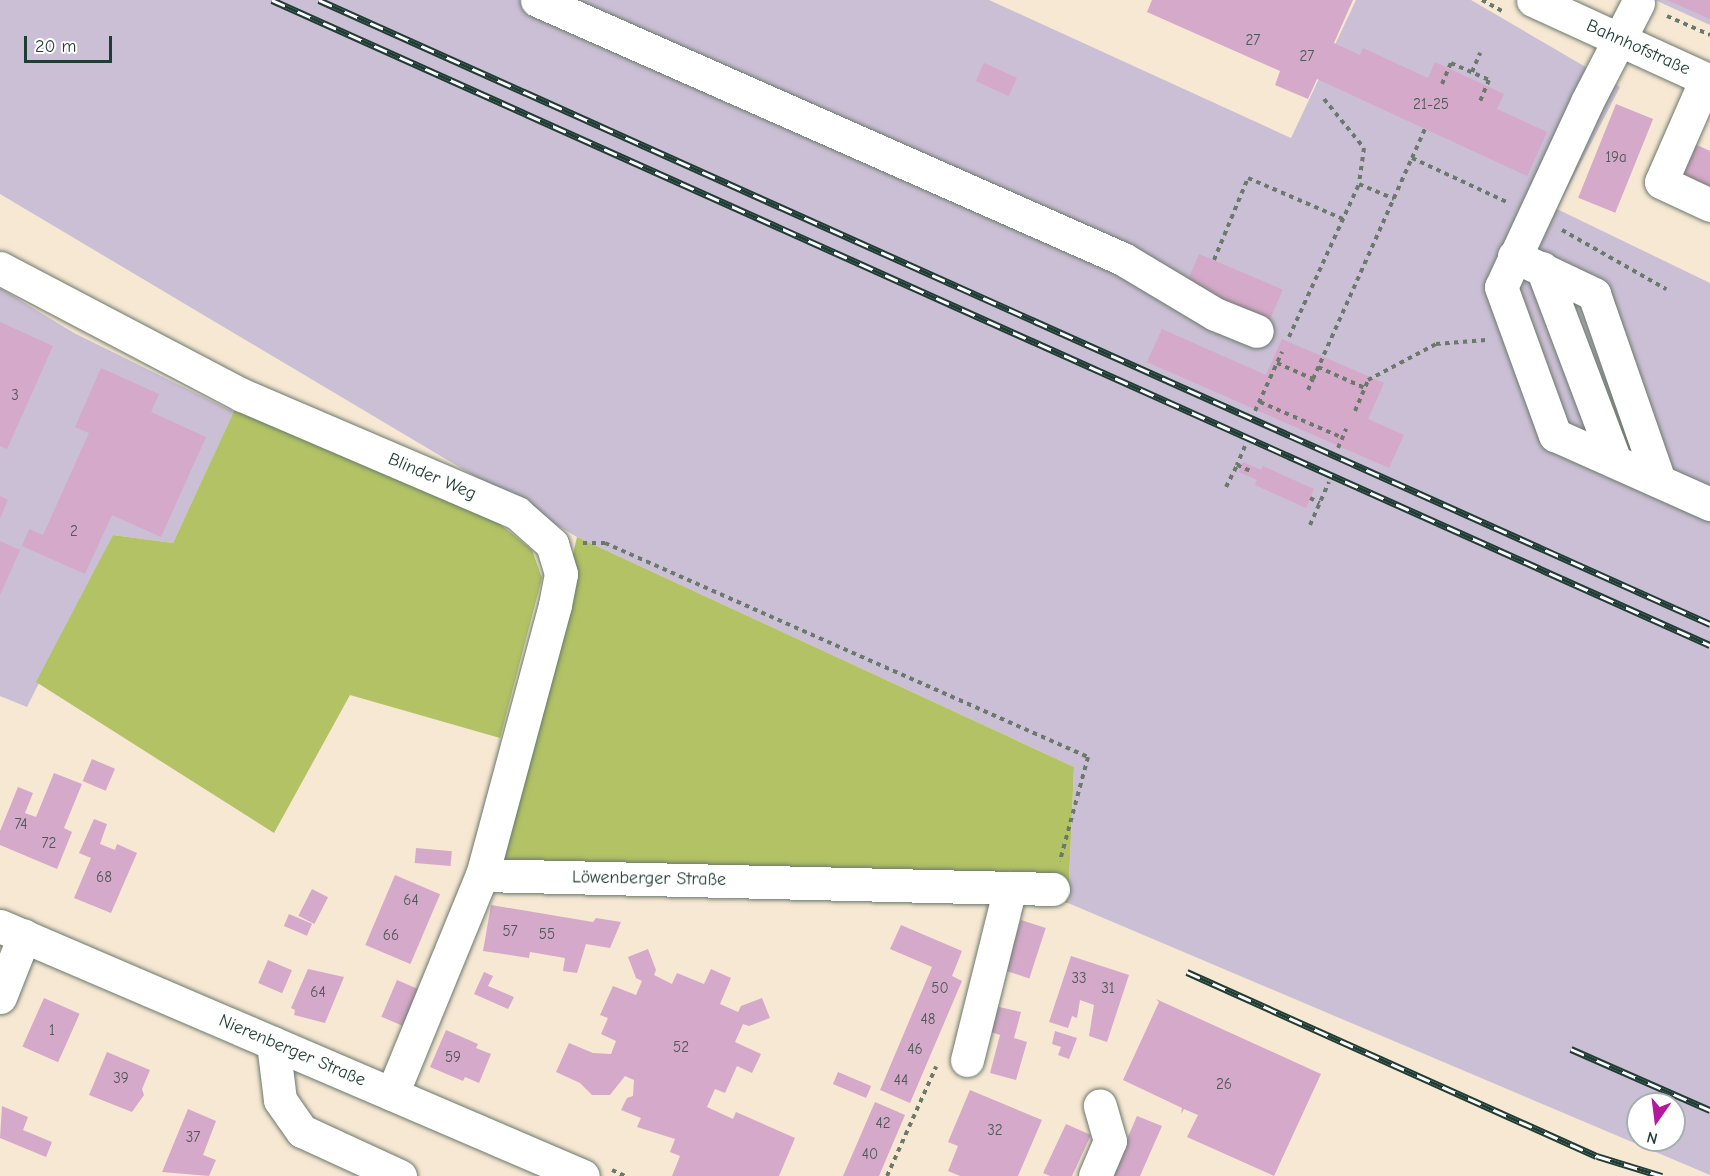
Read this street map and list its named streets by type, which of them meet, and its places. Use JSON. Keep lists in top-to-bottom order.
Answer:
{
  "streets": {
    "street": [
      "Bahnhofstraße",
      "Blinder Weg",
      "Löwenberger Straße",
      "Nierenberger Straße"
    ]
  },
  "house_numbers": [
    "27",
    "27",
    "21-25",
    "19a",
    "3",
    "2",
    "74",
    "72",
    "68",
    "64",
    "57",
    "55",
    "66",
    "33",
    "50",
    "31",
    "64",
    "48",
    "1",
    "52",
    "46",
    "59",
    "39",
    "44",
    "26",
    "42",
    "32",
    "37",
    "40"
  ],
  "scale_bar": "20 m",
  "north": "bottom"
}
